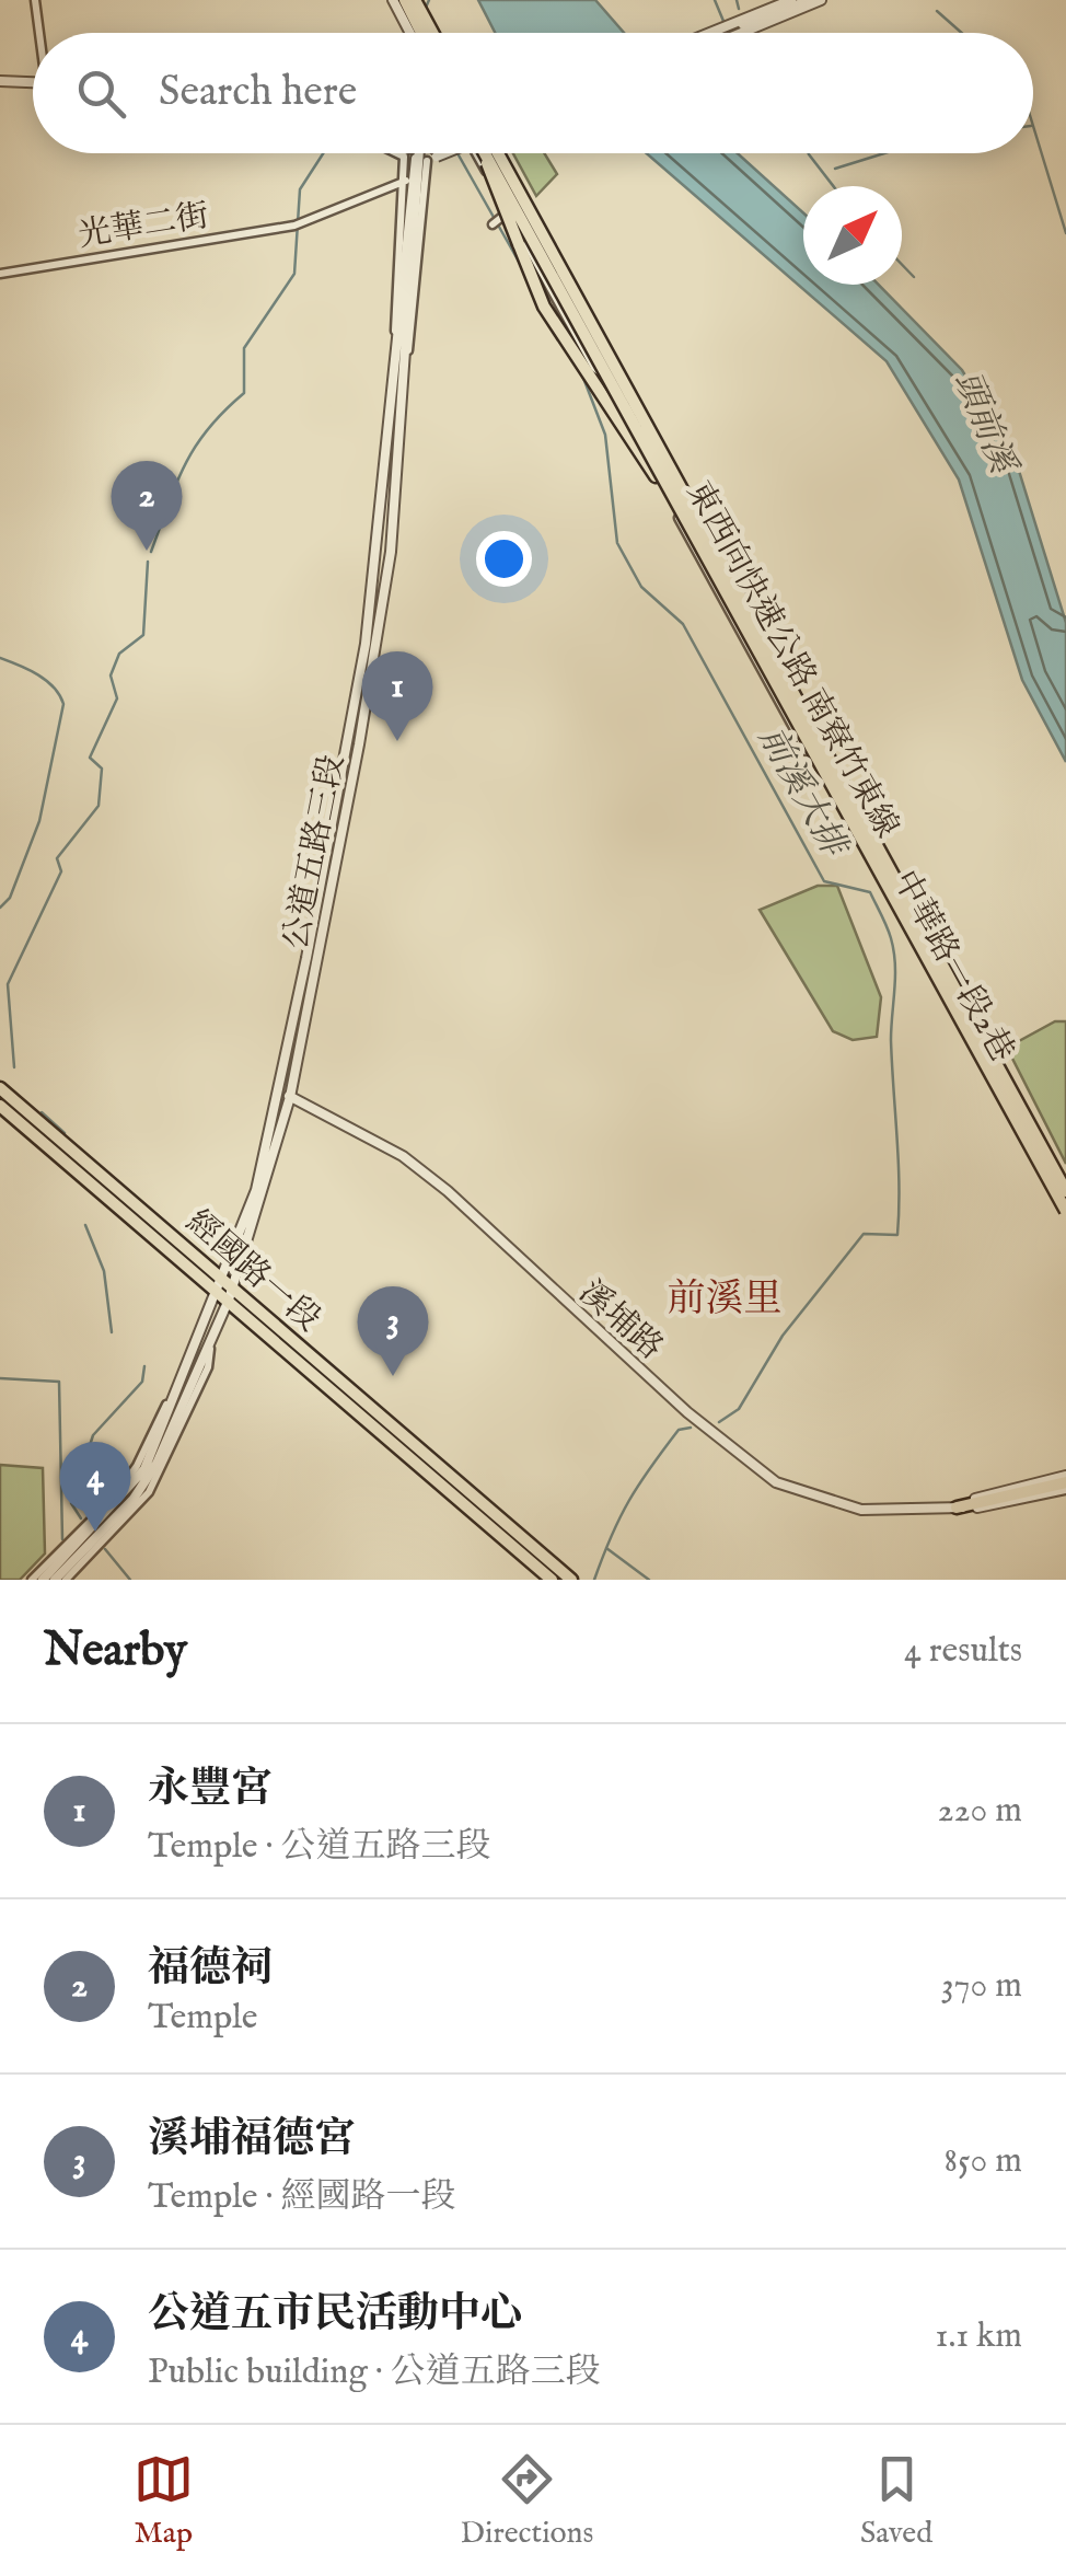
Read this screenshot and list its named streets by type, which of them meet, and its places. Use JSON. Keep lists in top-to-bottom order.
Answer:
{
  "streets": {
    "main road": ["東西向快速公路 南寮竹東線", "經國路一段"],
    "street": [
      "光華二街",
      "公道五路三段",
      "中華路一段2巷",
      "溪埔路"
    ]
  },
  "crossings": [
    ["光華二街", "公道五路三段"],
    ["公道五路三段", "經國路一段"],
    ["公道五路三段", "溪埔路"]
  ],
  "districts": ["前溪里"],
  "water": ["頭前溪", "前溪大排"],
  "north": "top right",
  "page": {
    "search": "Search here",
    "pins": [
      "2",
      "1",
      "3",
      "4"
    ],
    "heading": ["Nearby", "4 results"],
    "list": [
      {
        "mark": "1",
        "name": "永豐宮",
        "note": "Temple · 公道五路三段",
        "value": "220 m"
      },
      {
        "mark": "2",
        "name": "福德祠",
        "note": "Temple",
        "value": "370 m"
      },
      {
        "mark": "3",
        "name": "溪埔福德宮",
        "note": "Temple · 經國路一段",
        "value": "850 m"
      },
      {
        "mark": "4",
        "name": "公道五市民活動中心",
        "note": "Public building · 公道五路三段",
        "value": "1.1 km"
      }
    ],
    "nav": ["Map", "Directions", "Saved"]
  }
}
